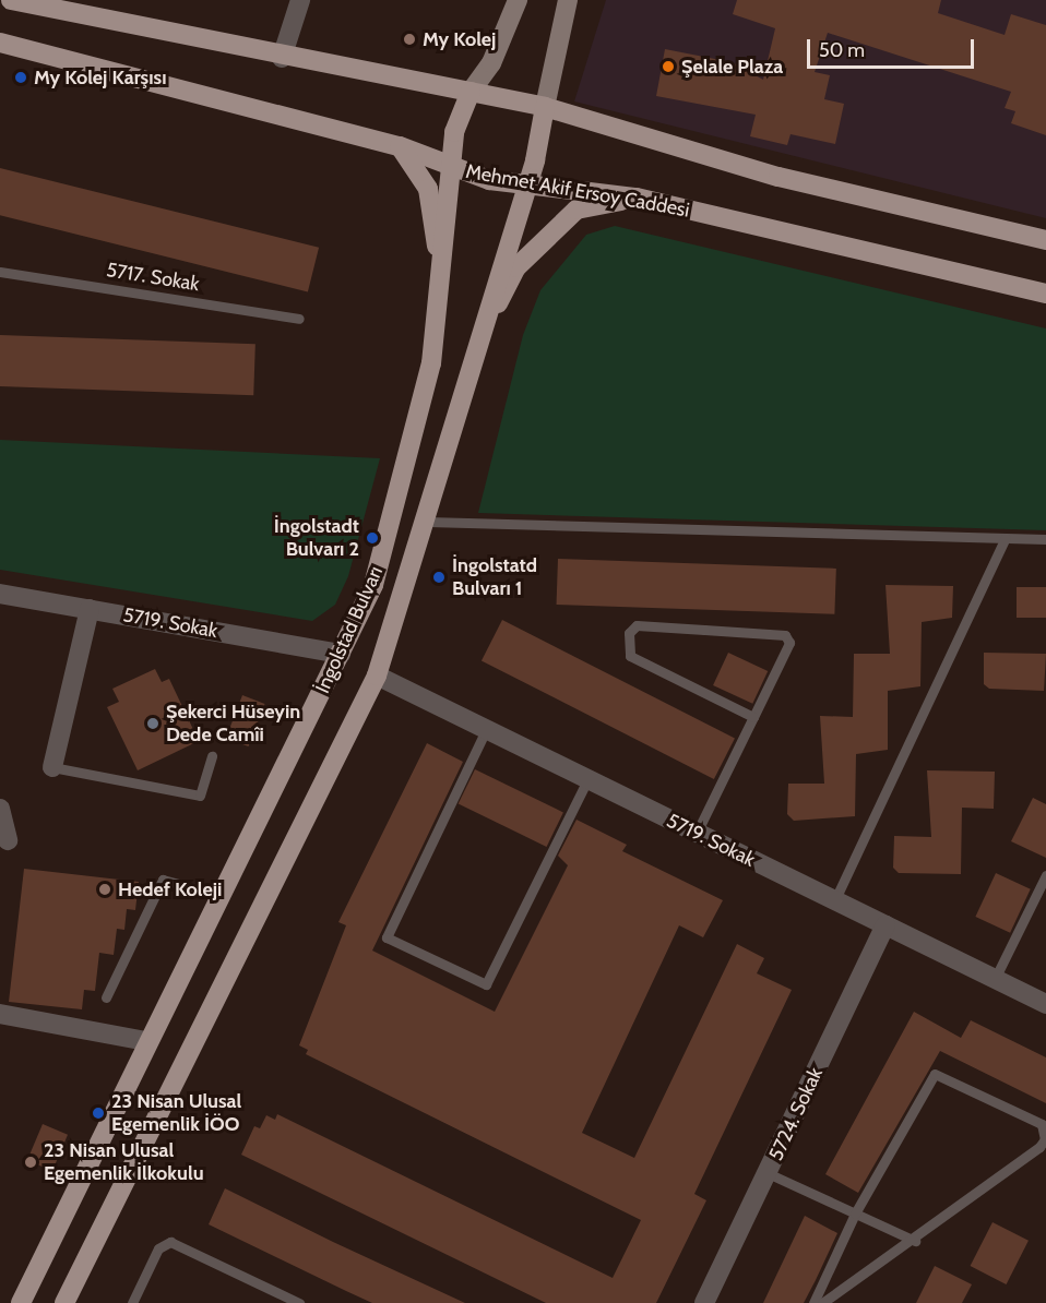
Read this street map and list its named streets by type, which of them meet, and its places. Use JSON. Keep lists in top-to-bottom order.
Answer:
{
  "streets": {
    "main road": ["Mehmet Akif Ersoy Caddesi", "İngolstad Bulvarı"],
    "street": ["5719. Sokak", "5724. Sokak"],
    "lane": ["5717. Sokak"]
  },
  "crossings": [
    ["Mehmet Akif Ersoy Caddesi", "İngolstad Bulvarı"],
    ["5719. Sokak", "İngolstad Bulvarı"],
    ["5719. Sokak", "5724. Sokak"]
  ],
  "places": [
    "My Kolej",
    "Şelale Plaza",
    "My Kolej Karşısı",
    "İngolstadt Bulvarı 2",
    "İngolstatd Bulvarı 1",
    "Şekerci Hüseyin Dede Camîi",
    "Hedef Koleji",
    "23 Nisan Ulusal Egemenlik İÖO",
    "23 Nisan Ulusal Egemenlik İlkokulu"
  ],
  "scale_bar": "50 m"
}
